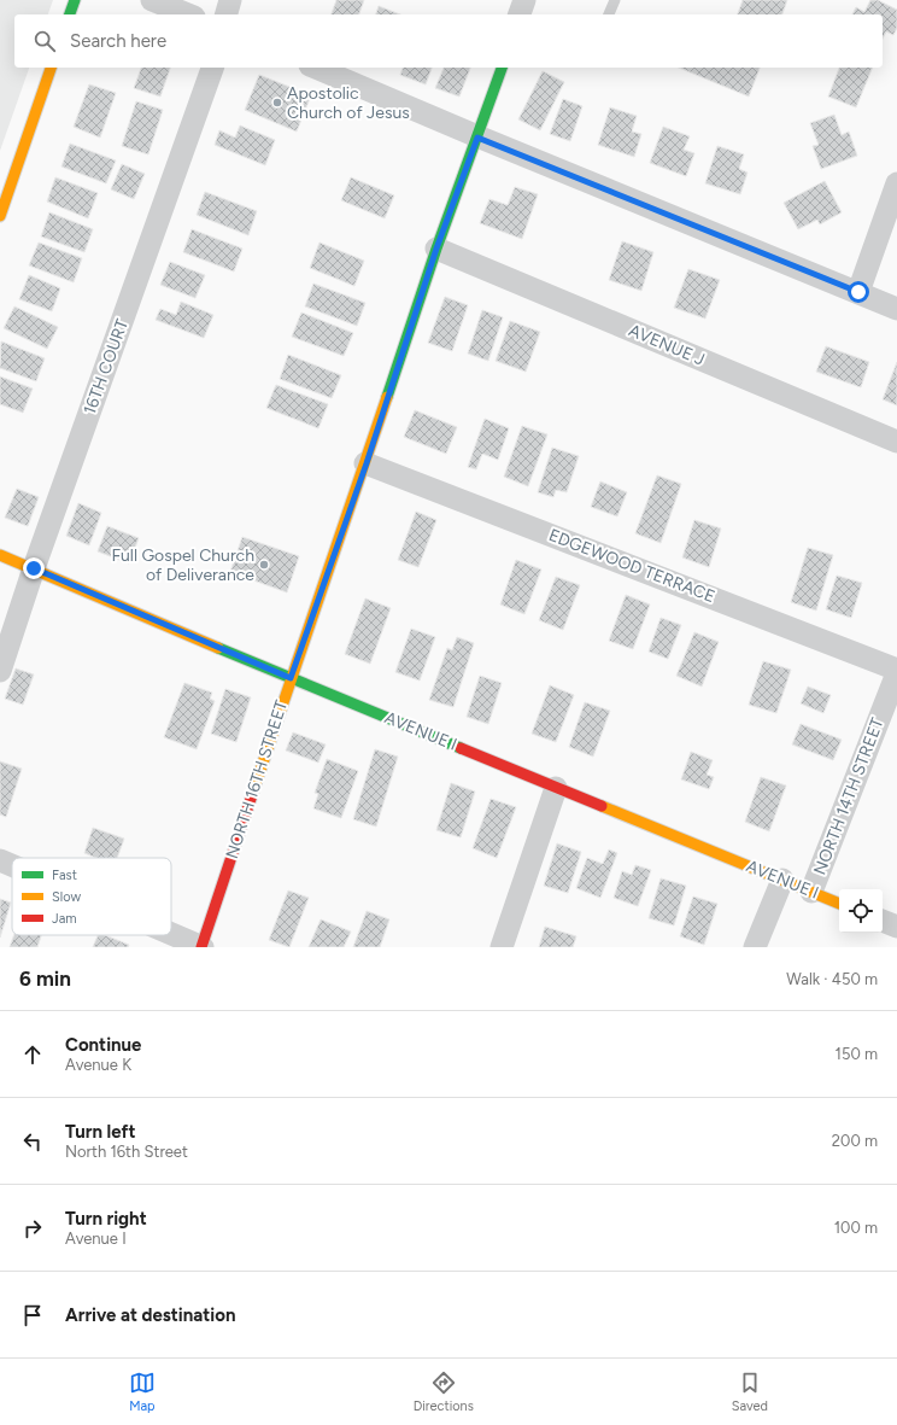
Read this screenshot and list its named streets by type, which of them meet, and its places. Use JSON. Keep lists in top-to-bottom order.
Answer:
{
  "streets": {
    "street": [
      "AVENUE J",
      "16TH COURT",
      "EDGEWOOD TERRACE",
      "AVENUE I",
      "NORTH 16TH STREET",
      "NORTH 14TH STREET"
    ]
  },
  "crossings": [
    ["AVENUE J", "NORTH 16TH STREET"],
    ["16TH COURT", "AVENUE I"],
    ["EDGEWOOD TERRACE", "NORTH 16TH STREET"],
    ["AVENUE I", "NORTH 16TH STREET"],
    ["AVENUE I", "NORTH 14TH STREET"]
  ],
  "places": ["Apostolic Church of Jesus", "Full Gospel Church of Deliverance"],
  "legend": ["Fast", "Slow", "Jam"],
  "page": {
    "search": "Search here",
    "heading": ["6 min", "Walk · 450 m"],
    "list": [
      ["Continue", "Avenue K", "150 m"],
      ["Turn left", "North 16th Street", "200 m"],
      ["Turn right", "Avenue I", "100 m"],
      "Arrive at destination"
    ],
    "nav": ["Map", "Directions", "Saved"]
  }
}
